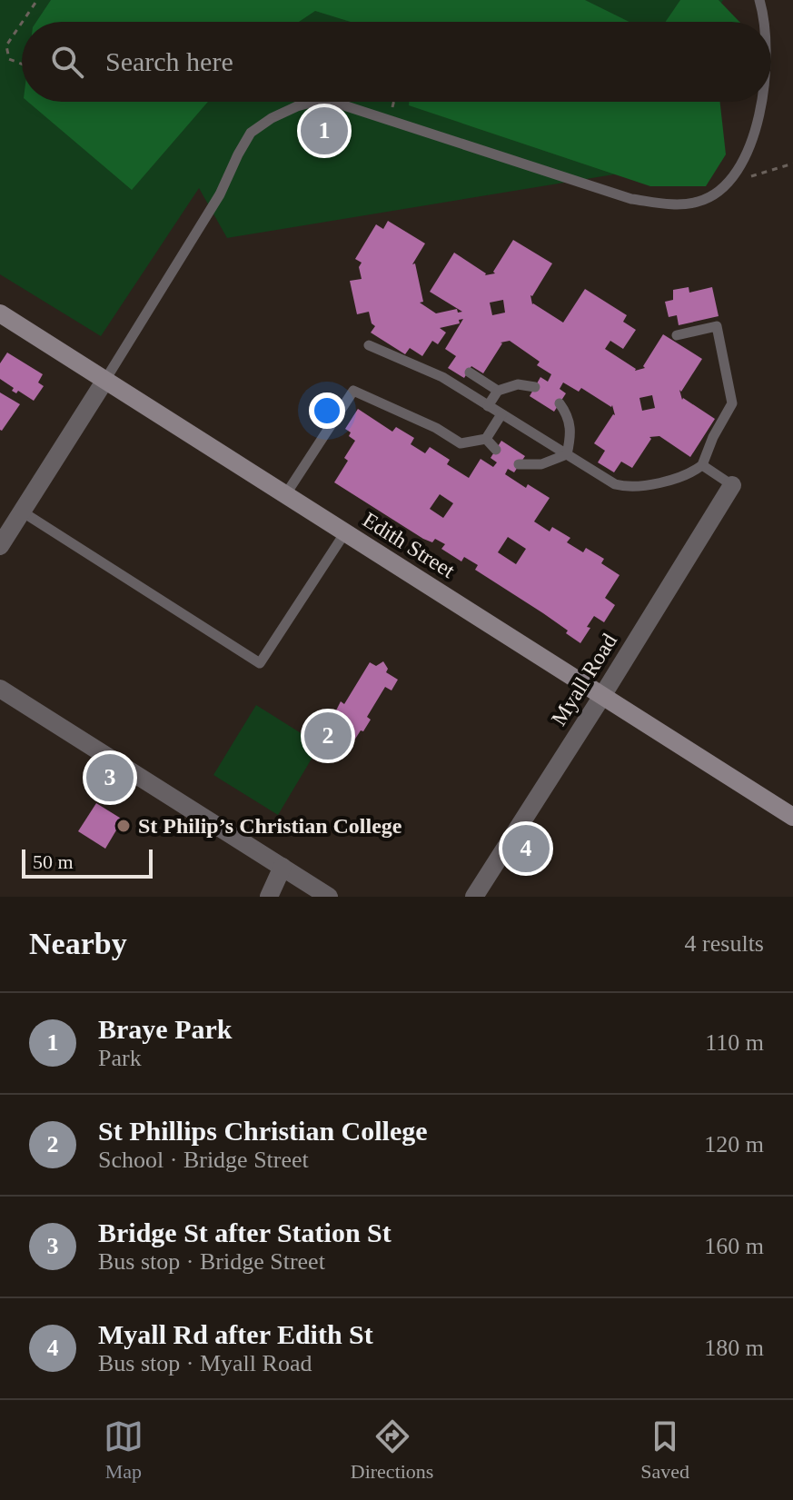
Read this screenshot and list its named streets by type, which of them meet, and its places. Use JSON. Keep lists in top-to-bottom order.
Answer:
{
  "streets": {
    "main road": ["Edith Street"],
    "street": ["Myall Road"]
  },
  "crossings": [
    ["Edith Street", "Myall Road"]
  ],
  "places": ["St Philip’s Christian College"],
  "scale_bar": "50 m",
  "page": {
    "search": "Search here",
    "pins": [
      "1",
      "2",
      "3",
      "4"
    ],
    "scale": "50 m",
    "heading": ["Nearby", "4 results"],
    "list": [
      {
        "mark": "1",
        "name": "Braye Park",
        "note": "Park",
        "value": "110 m"
      },
      {
        "mark": "2",
        "name": "St Phillips Christian College",
        "note": "School · Bridge Street",
        "value": "120 m"
      },
      {
        "mark": "3",
        "name": "Bridge St after Station St",
        "note": "Bus stop · Bridge Street",
        "value": "160 m"
      },
      {
        "mark": "4",
        "name": "Myall Rd after Edith St",
        "note": "Bus stop · Myall Road",
        "value": "180 m"
      }
    ],
    "nav": ["Map", "Directions", "Saved"]
  }
}
